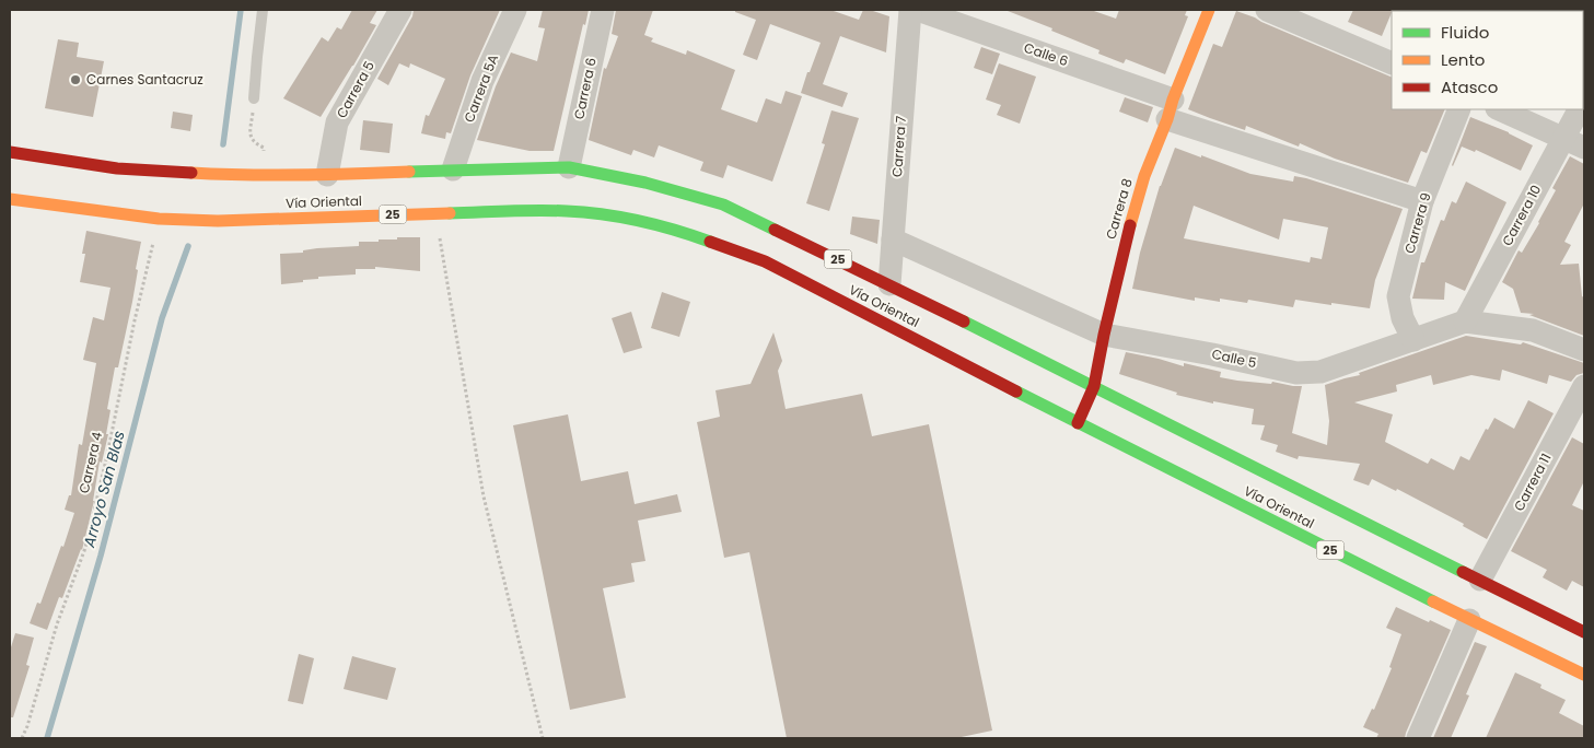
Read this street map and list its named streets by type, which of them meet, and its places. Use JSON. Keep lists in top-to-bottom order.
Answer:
{
  "streets": {
    "main road": ["Vía Oriental", "Carrera 8", "25"],
    "street": [
      "Calle 6",
      "Carrera 5A",
      "Carrera 6",
      "Carrera 5",
      "Carrera 7",
      "Carrera 10",
      "Carrera 9",
      "Calle 5",
      "Carrera 11"
    ],
    "path": ["Carrera 4"]
  },
  "crossings": [
    ["Calle 6", "Carrera 8"],
    ["Calle 6", "Carrera 9"],
    ["Carrera 5A", "Vía Oriental"],
    ["Carrera 6", "Vía Oriental"],
    ["Carrera 5", "Vía Oriental"],
    ["Carrera 7", "Vía Oriental"],
    ["Carrera 7", "Calle 5"],
    ["Vía Oriental", "Carrera 8"],
    ["Vía Oriental", "Carrera 4"],
    ["Vía Oriental", "Carrera 11"],
    ["Carrera 8", "Calle 5"],
    ["Carrera 10", "Calle 5"],
    ["Carrera 9", "Calle 5"]
  ],
  "water": ["Arroyo San Blas"],
  "places": ["Carnes Santacruz"],
  "legend": ["Fluido", "Lento", "Atasco"]
}
